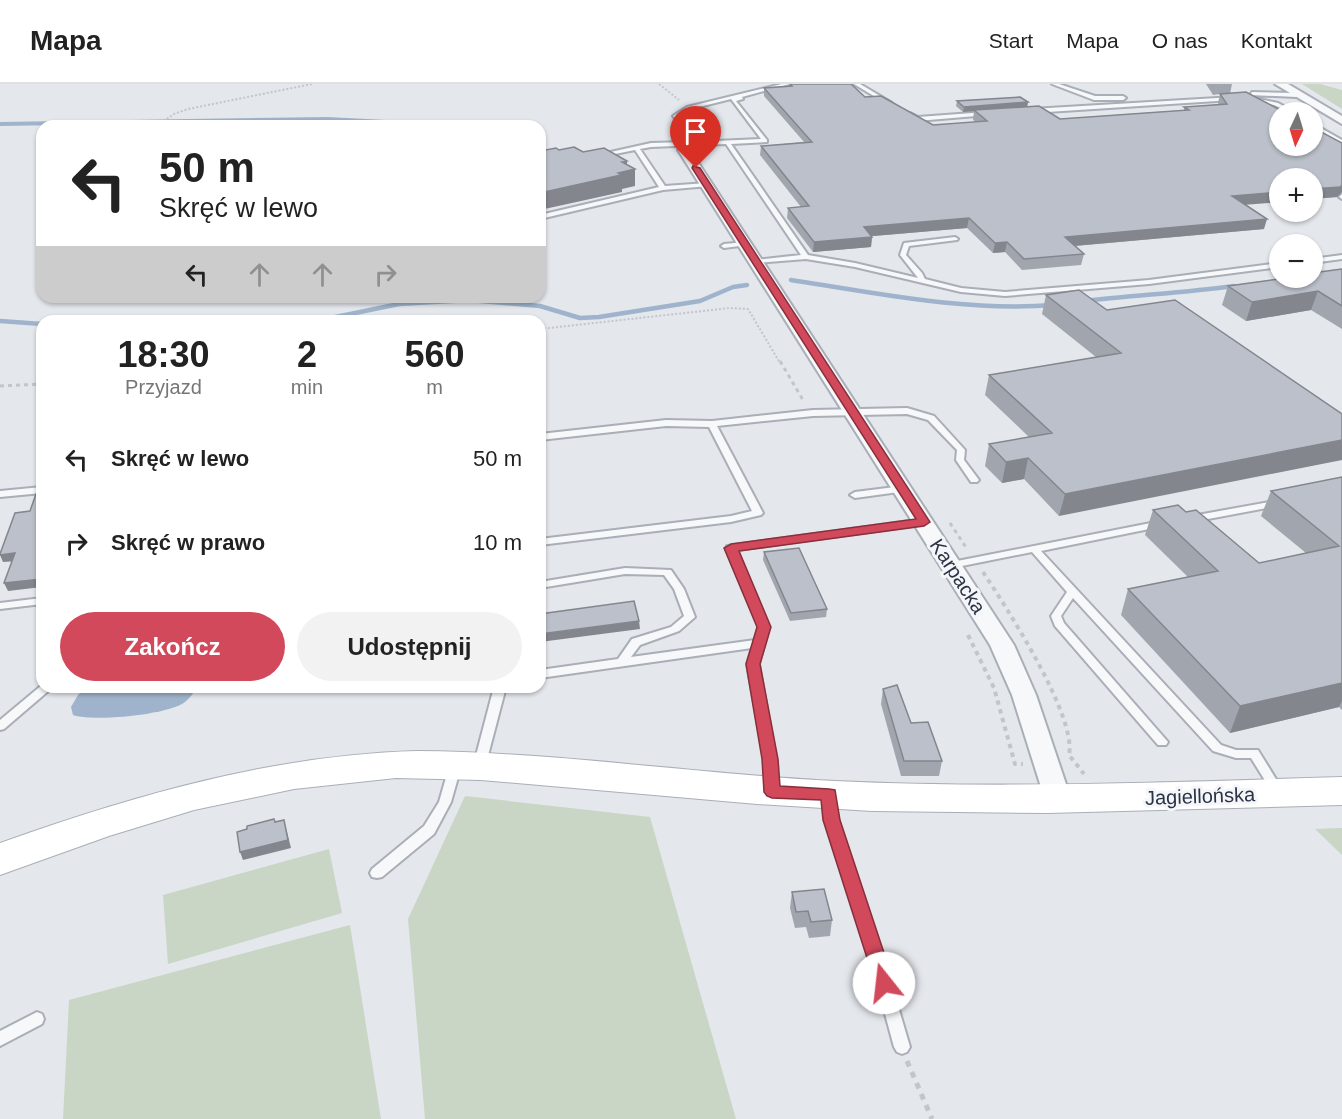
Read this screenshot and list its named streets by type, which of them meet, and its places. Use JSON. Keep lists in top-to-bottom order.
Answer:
{
  "streets": {
    "street": ["Karpacka", "Jagiellońska"]
  },
  "crossings": [
    ["Karpacka", "Jagiellońska"]
  ],
  "north": "bottom",
  "page": {
    "header": "Mapa",
    "nav": [
      "Start",
      "Mapa",
      "O nas",
      "Kontakt"
    ],
    "map_buttons": ["+", "−"],
    "turn": ["50 m", "Skręć w lewo"],
    "eta": [
      "18:30",
      "Przyjazd",
      "2",
      "min",
      "560",
      "m"
    ],
    "list": [
      {
        "name": "Skręć w lewo",
        "value": "50 m"
      },
      {
        "name": "Skręć w prawo",
        "value": "10 m"
      }
    ],
    "buttons": ["Zakończ", "Udostępnij"]
  }
}
